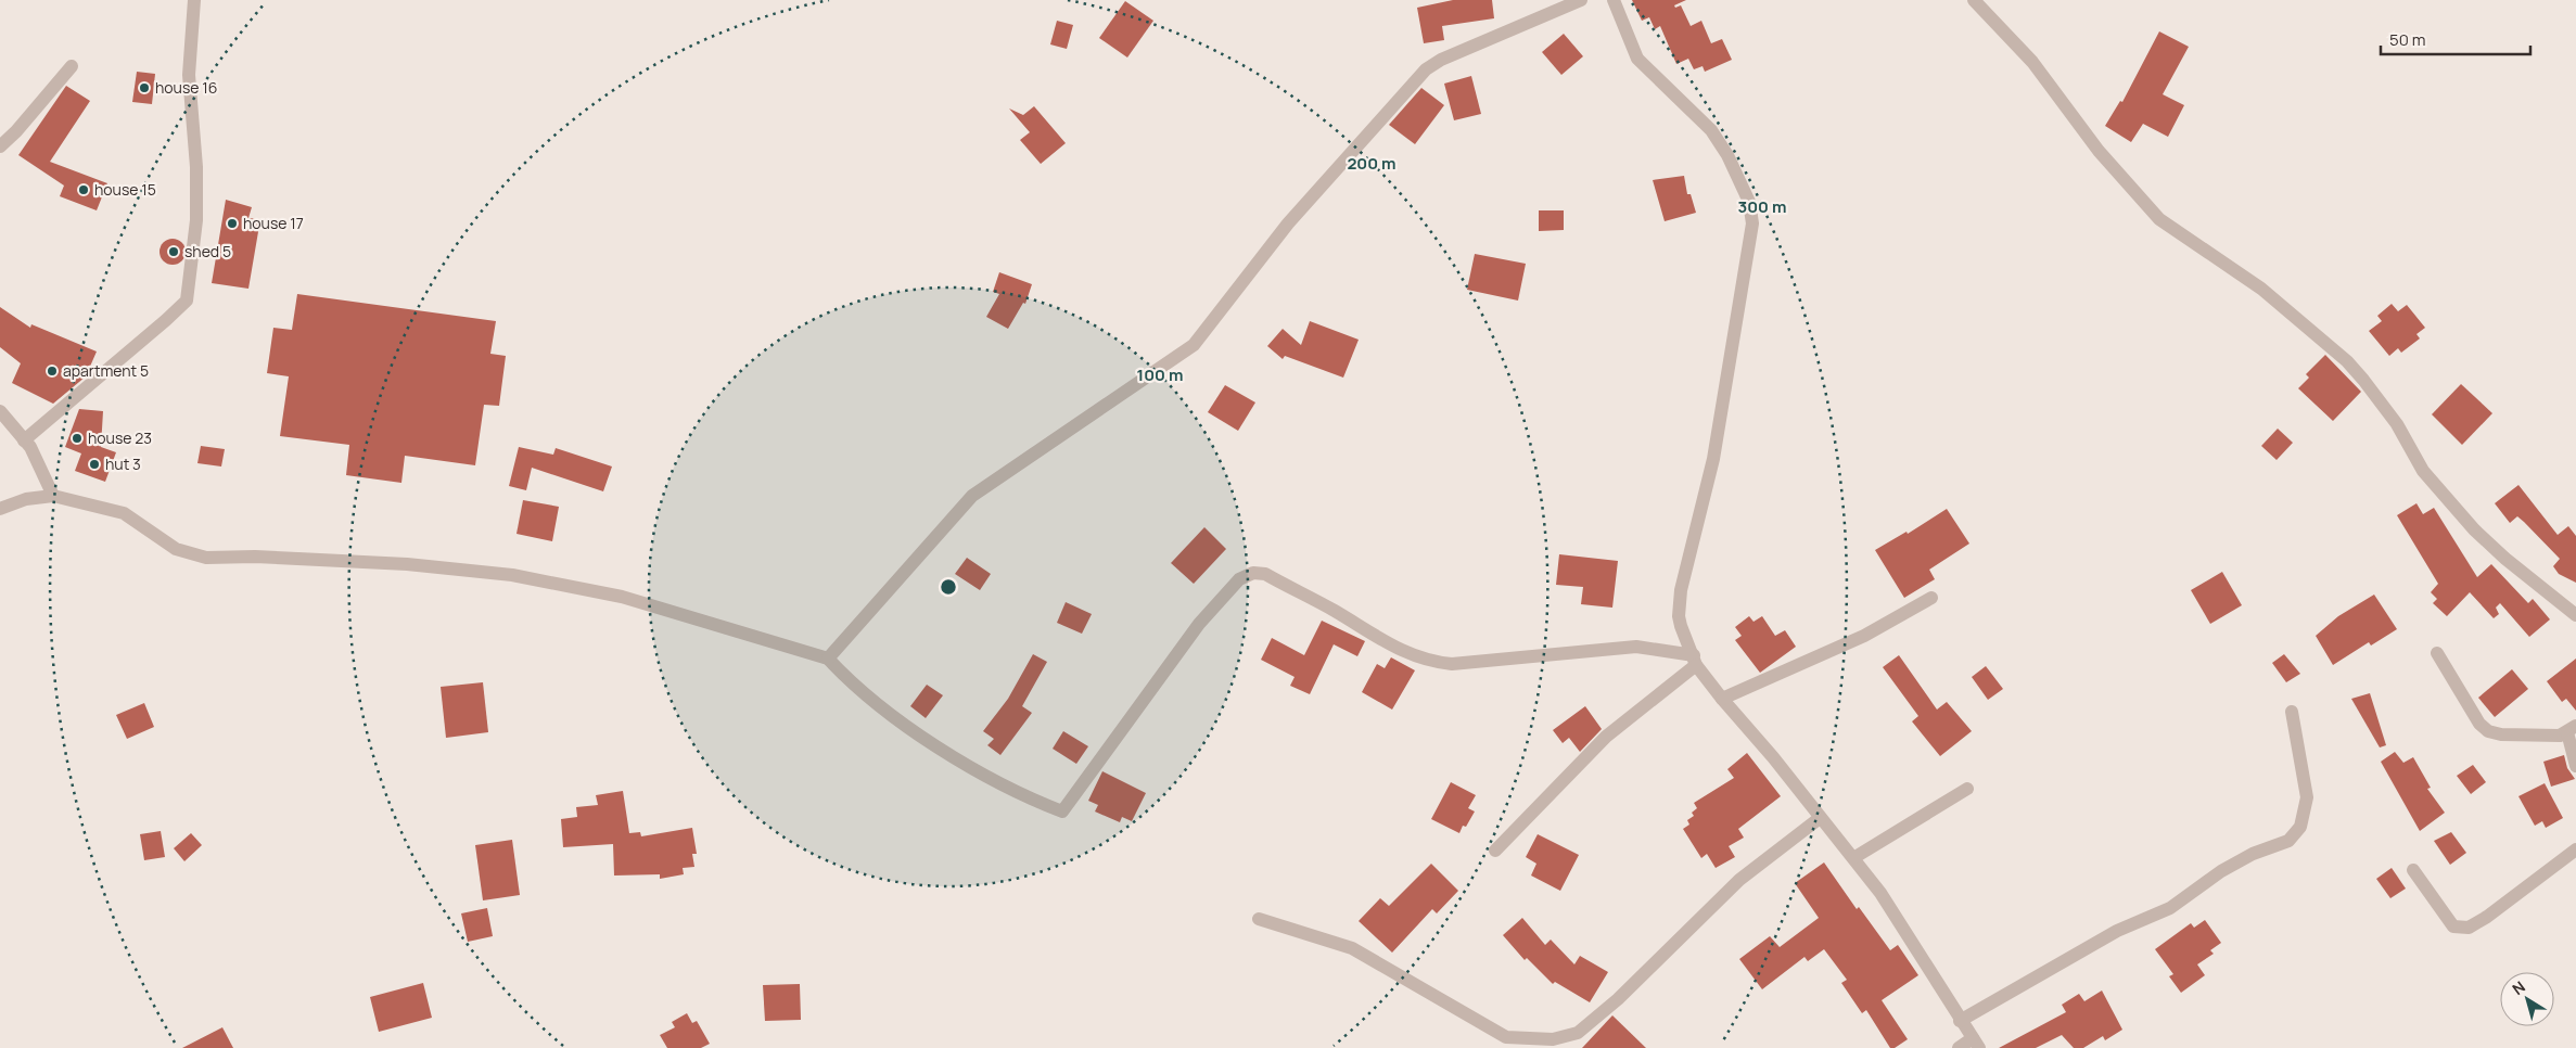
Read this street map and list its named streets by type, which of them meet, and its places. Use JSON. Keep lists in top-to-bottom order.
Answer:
{
  "places": [
    "house 16",
    "house 15",
    "house 17",
    "shed 5",
    "apartment 5",
    "house 23",
    "hut 3"
  ],
  "scale_bar": "50 m",
  "north": "top left",
  "rings": ["200 m", "300 m", "100 m"]
}
